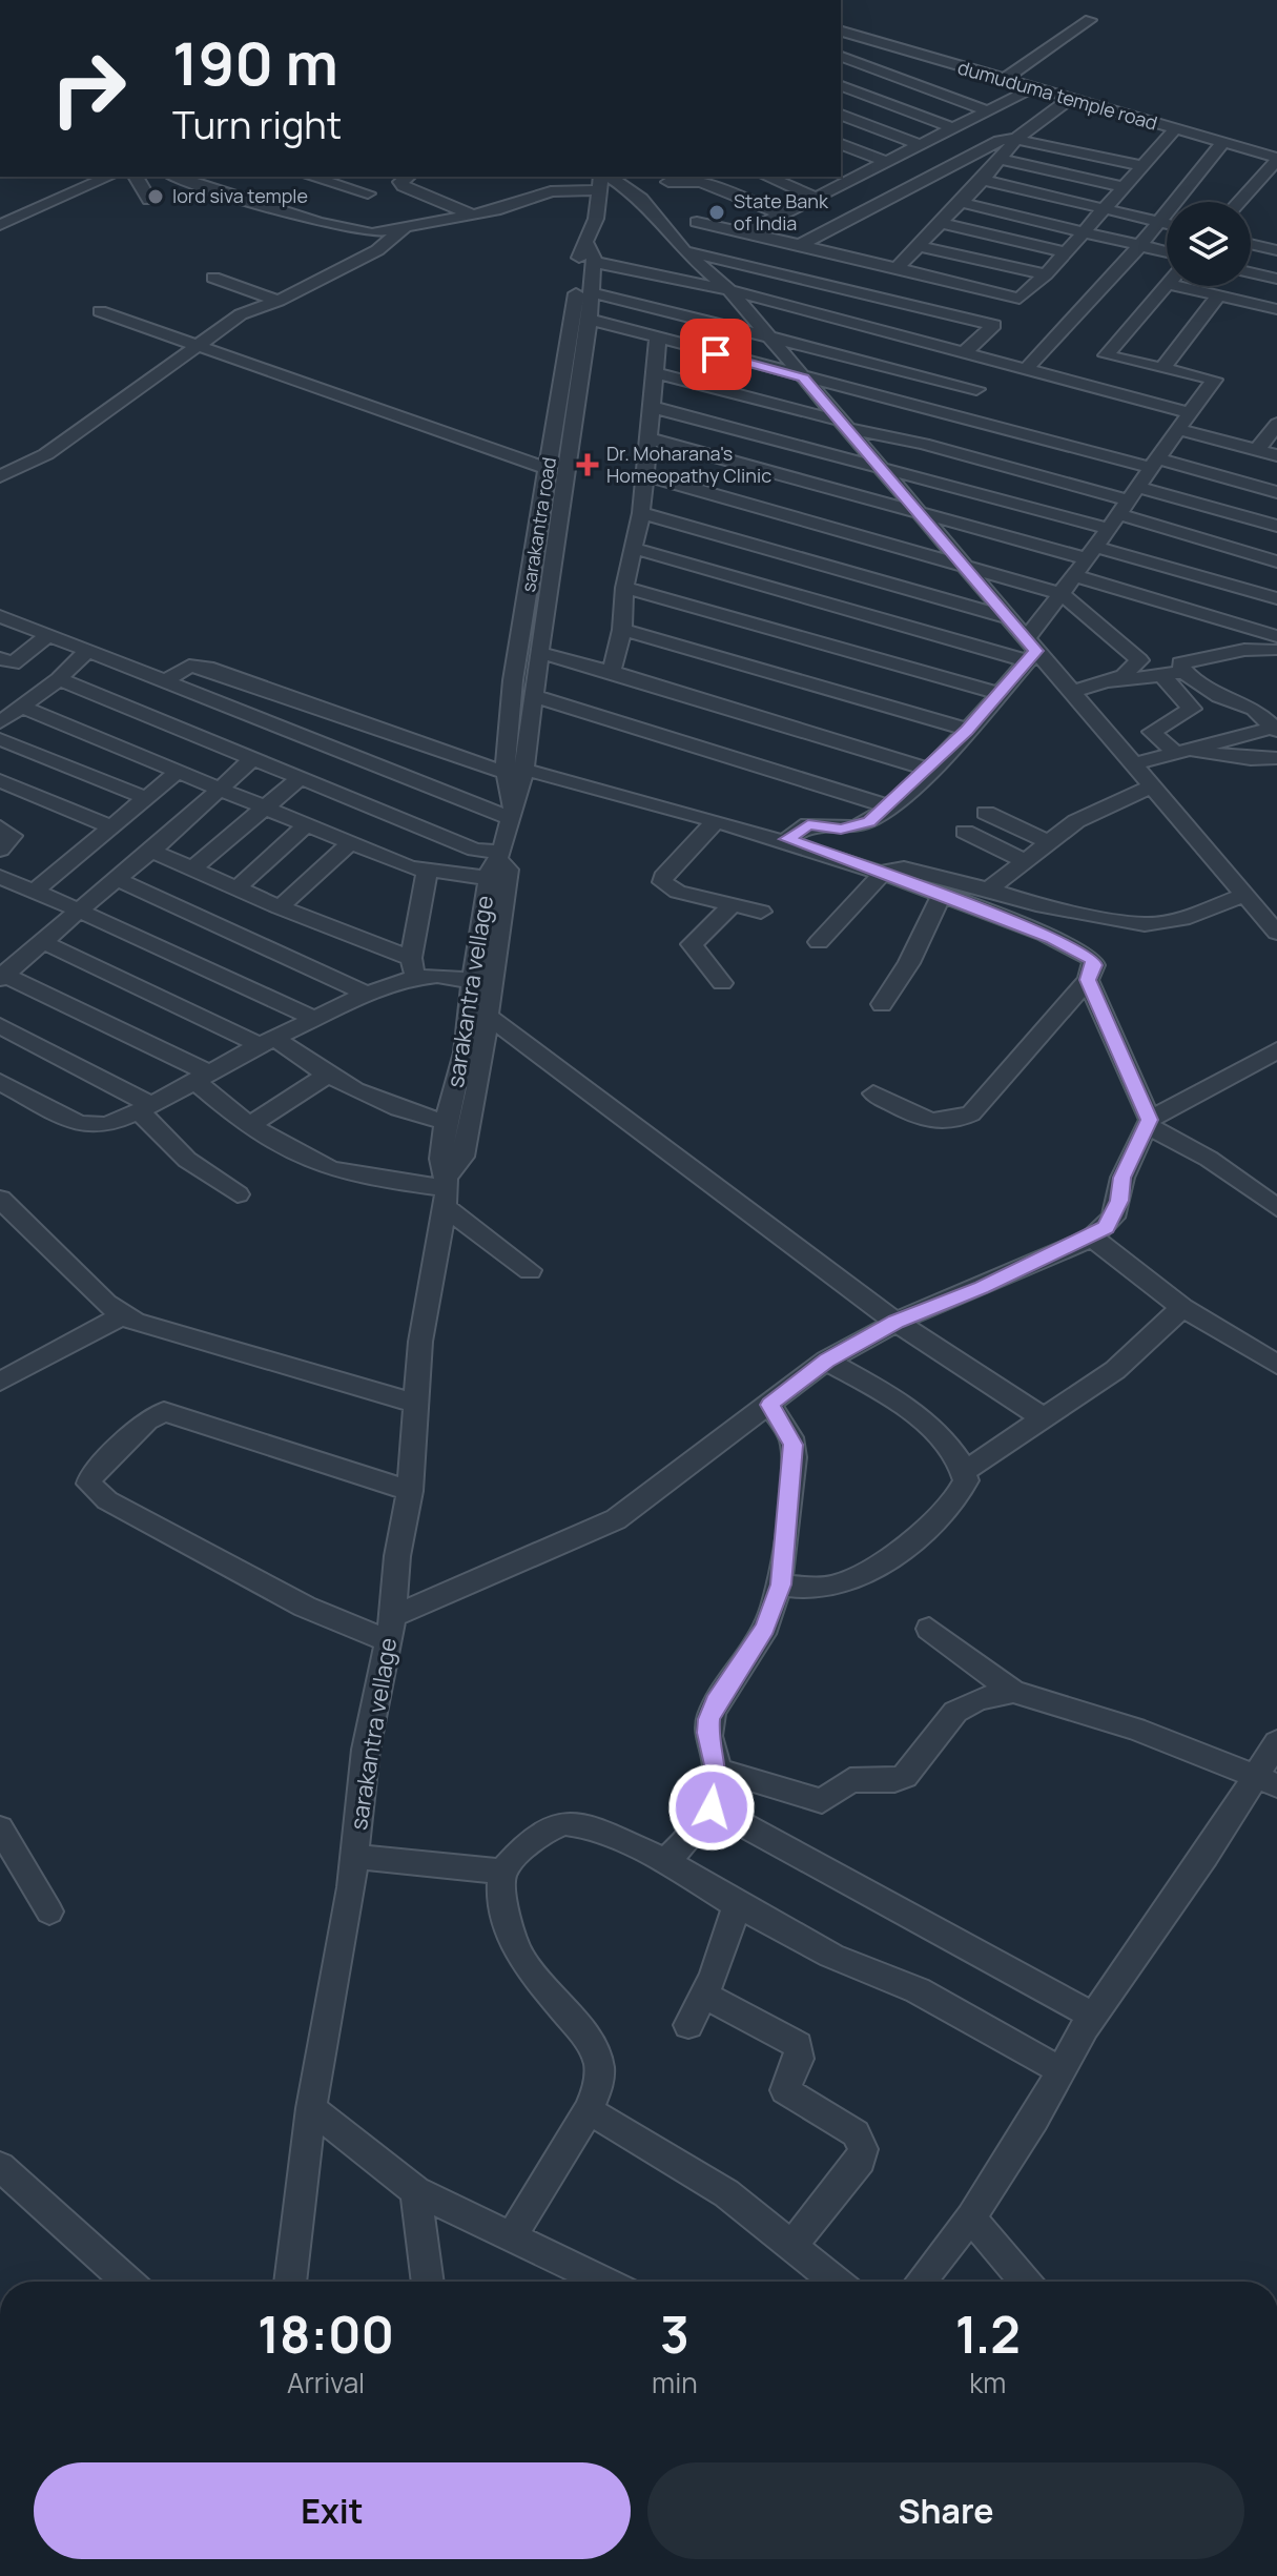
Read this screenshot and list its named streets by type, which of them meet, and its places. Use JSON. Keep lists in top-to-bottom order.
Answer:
{
  "streets": {
    "street": ["dumuduma temple road", "sarakantra road", "sarakantra vellage"]
  },
  "crossings": [
    ["sarakantra road", "sarakantra vellage"]
  ],
  "places": {
    "other": ["lord siva temple", "State Bank of India"],
    "health": ["Dr. Moharana's Homeopathy Clinic"]
  },
  "page": {
    "turn": ["190 m", "Turn right"],
    "eta": [
      "18:00",
      "Arrival",
      "3",
      "min",
      "1.2",
      "km"
    ],
    "buttons": ["Exit", "Share"]
  }
}
